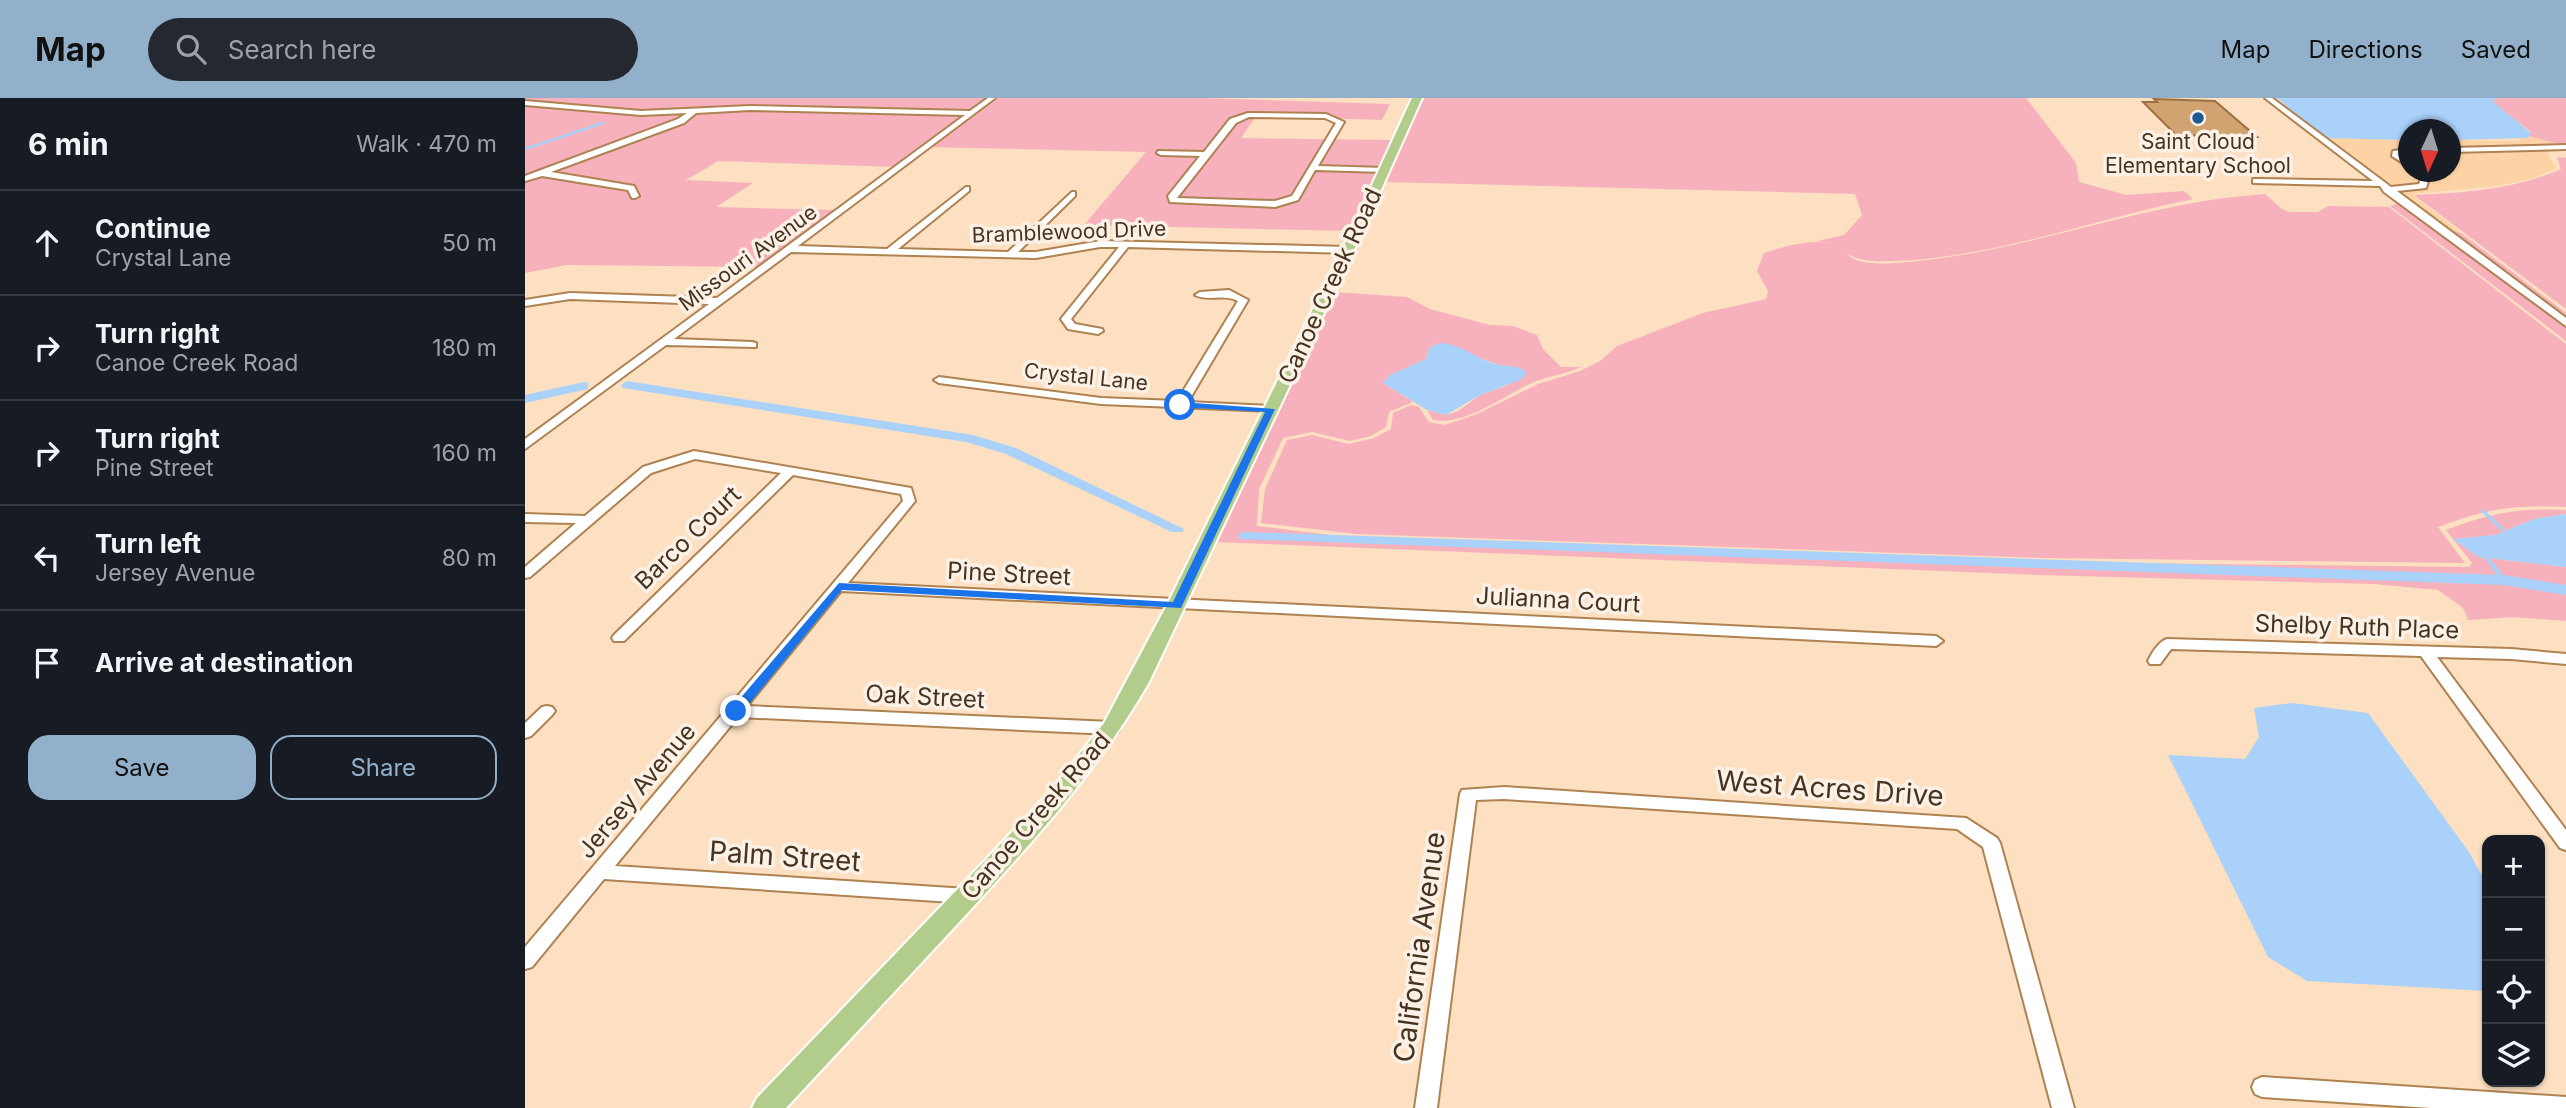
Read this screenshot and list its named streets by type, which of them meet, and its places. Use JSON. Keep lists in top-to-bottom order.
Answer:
{
  "streets": {
    "main road": ["Canoe Creek Road"],
    "street": [
      "Bramblewood Drive",
      "Missouri Avenue",
      "Crystal Lane",
      "Barco Court",
      "Pine Street",
      "Julianna Court",
      "Shelby Ruth Place",
      "Oak Street",
      "West Acres Drive",
      "Jersey Avenue",
      "Palm Street",
      "California Avenue"
    ]
  },
  "crossings": [
    ["Bramblewood Drive", "Missouri Avenue"],
    ["Bramblewood Drive", "Canoe Creek Road"],
    ["Canoe Creek Road", "Crystal Lane"],
    ["Canoe Creek Road", "Pine Street"],
    ["Canoe Creek Road", "Julianna Court"],
    ["Canoe Creek Road", "Oak Street"],
    ["Canoe Creek Road", "Palm Street"],
    ["Barco Court", "Jersey Avenue"],
    ["Pine Street", "Julianna Court"],
    ["Pine Street", "Jersey Avenue"],
    ["Oak Street", "Jersey Avenue"],
    ["West Acres Drive", "California Avenue"],
    ["Jersey Avenue", "Palm Street"]
  ],
  "places": ["Saint Cloud Elementary School"],
  "north": "bottom",
  "page": {
    "header": "Map",
    "search": "Search here",
    "nav": ["Map", "Directions", "Saved"],
    "heading": ["6 min", "Walk · 470 m"],
    "list": [
      ["Continue", "Crystal Lane", "50 m"],
      ["Turn right", "Canoe Creek Road", "180 m"],
      ["Turn right", "Pine Street", "160 m"],
      ["Turn left", "Jersey Avenue", "80 m"],
      "Arrive at destination"
    ],
    "buttons": ["Save", "Share"],
    "map_buttons": ["+", "−"]
  }
}
